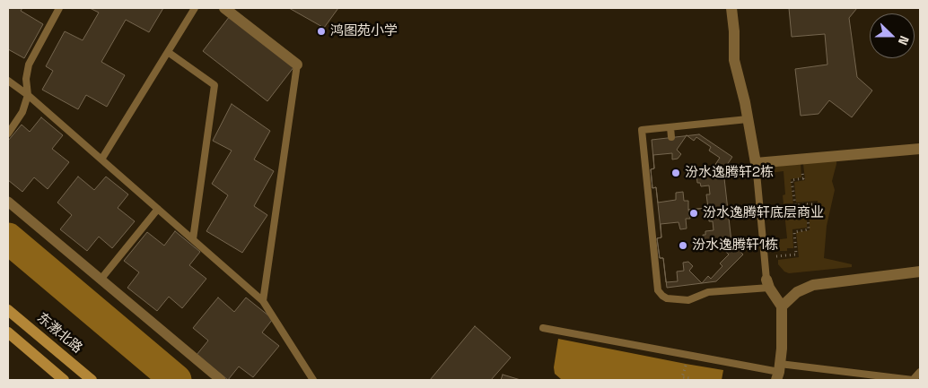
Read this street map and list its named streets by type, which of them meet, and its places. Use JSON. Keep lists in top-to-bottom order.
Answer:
{
  "streets": {
    "main road": ["东漖北路"]
  },
  "places": [
    "鸿图苑小学",
    "汾水逸腾轩2栋",
    "汾水逸腾轩底层商业",
    "汾水逸腾轩1栋"
  ],
  "north": "right"
}
